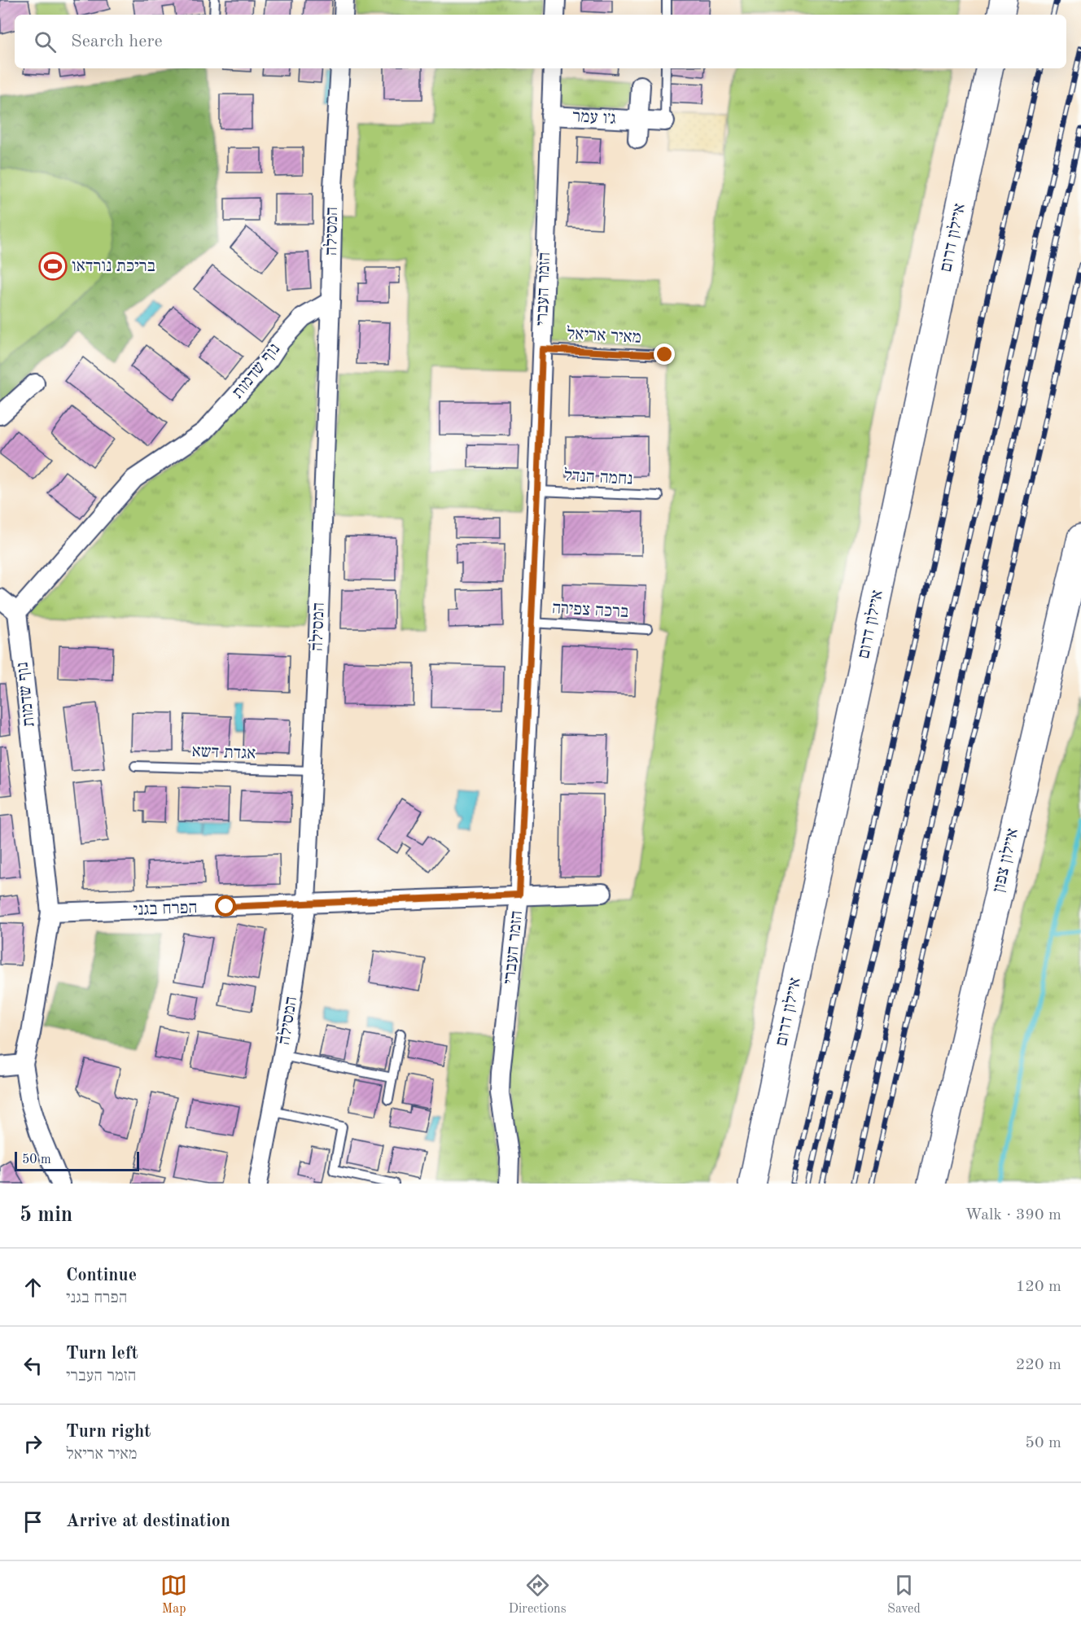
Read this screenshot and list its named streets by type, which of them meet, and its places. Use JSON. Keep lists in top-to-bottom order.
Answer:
{
  "streets": {
    "highway": ["איילון דרום", "איילון צפון"],
    "street": [
      "ג׳ו עמר",
      "המסילה",
      "הזמר העברי",
      "נוף שדמות",
      "הפרח בגני"
    ],
    "lane": [
      "מאיר אריאל",
      "נחמה הנדל",
      "ברכה צפירה",
      "אגדת דשא"
    ]
  },
  "crossings": [
    ["ג׳ו עמר", "הזמר העברי"],
    ["המסילה", "נוף שדמות"],
    ["המסילה", "אגדת דשא"],
    ["המסילה", "הפרח בגני"],
    ["הזמר העברי", "מאיר אריאל"],
    ["הזמר העברי", "נחמה הנדל"],
    ["הזמר העברי", "ברכה צפירה"],
    ["הזמר העברי", "הפרח בגני"],
    ["נוף שדמות", "הפרח בגני"]
  ],
  "places": {
    "sports": ["בריכת נורדאו"]
  },
  "scale_bar": "50 m",
  "page": {
    "search": "Search here",
    "scale": "50 m",
    "heading": ["5 min", "Walk · 390 m"],
    "list": [
      ["Continue", "הפרח בגני", "120 m"],
      ["Turn left", "הזמר העברי", "220 m"],
      ["Turn right", "מאיר אריאל", "50 m"],
      "Arrive at destination"
    ],
    "nav": ["Map", "Directions", "Saved"]
  }
}
